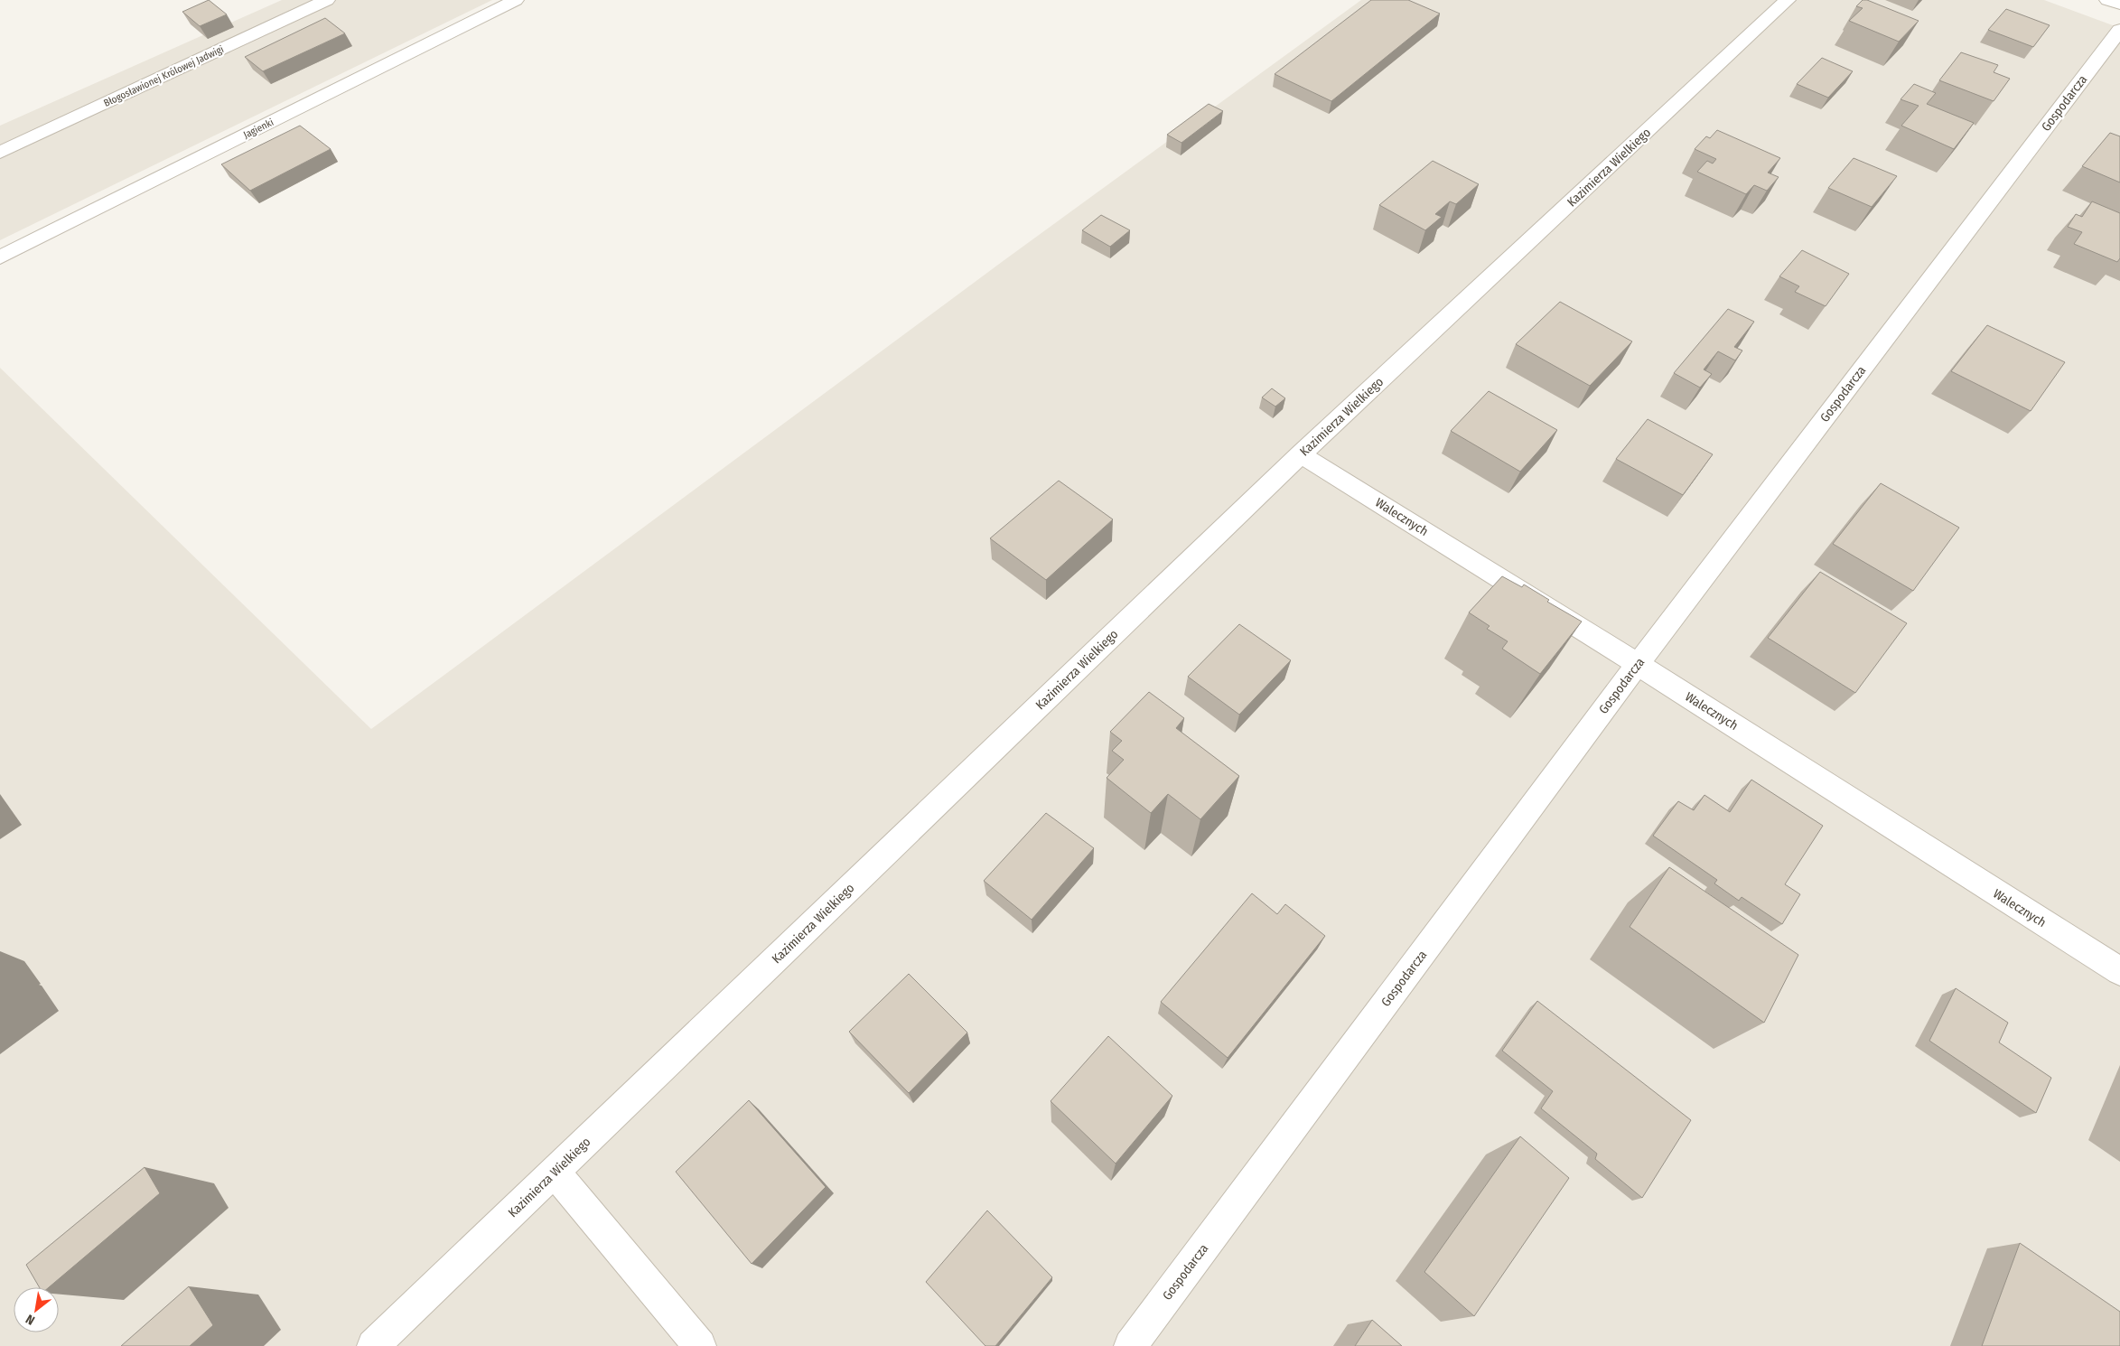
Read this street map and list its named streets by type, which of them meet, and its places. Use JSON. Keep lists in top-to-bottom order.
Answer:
{
  "streets": {
    "street": [
      "Błogosławionej Królowej Jadwigi",
      "Gospodarcza",
      "Jagienki",
      "Kazimierza Wielkiego",
      "Walecznych"
    ]
  },
  "crossings": [
    ["Gospodarcza", "Walecznych"],
    ["Kazimierza Wielkiego", "Walecznych"]
  ],
  "north": "bottom left"
}
